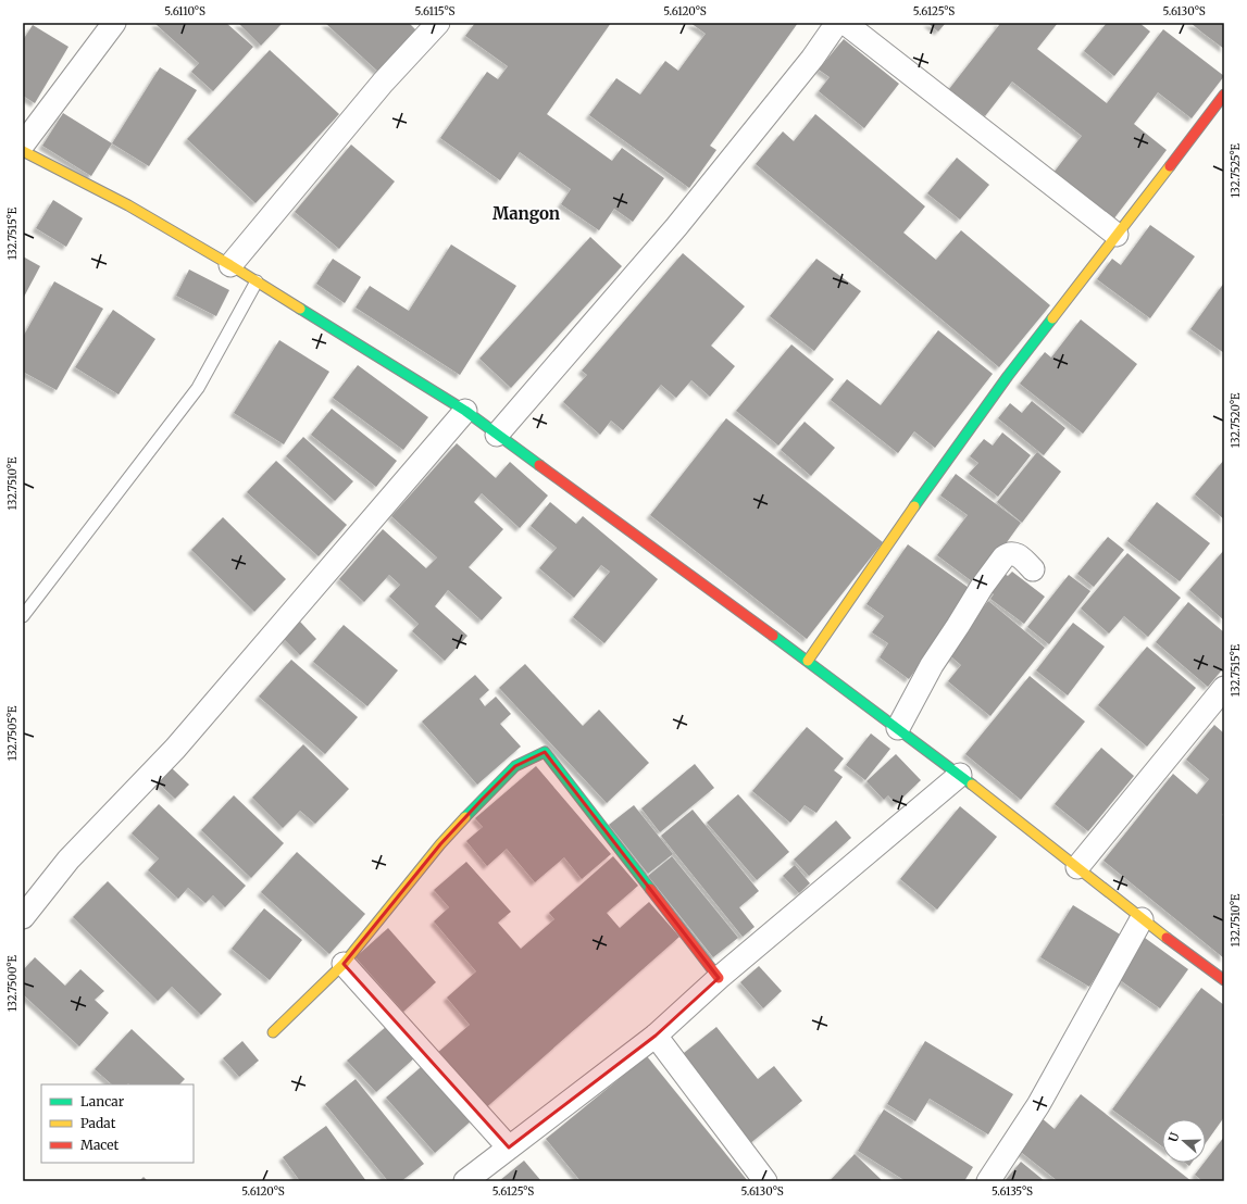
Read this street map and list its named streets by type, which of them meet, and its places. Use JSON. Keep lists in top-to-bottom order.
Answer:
{
  "districts": ["Mangon"],
  "legend": ["Lancar", "Padat", "Macet"],
  "north": "left",
  "coordinates": [
    "5.6110°S",
    "5.6115°S",
    "5.6120°S",
    "5.6125°S",
    "5.6130°S",
    "132.7525°E",
    "132.7515°E",
    "132.7520°E",
    "132.7510°E",
    "132.7505°E",
    "132.7500°E",
    "5.6135°S"
  ]
}
